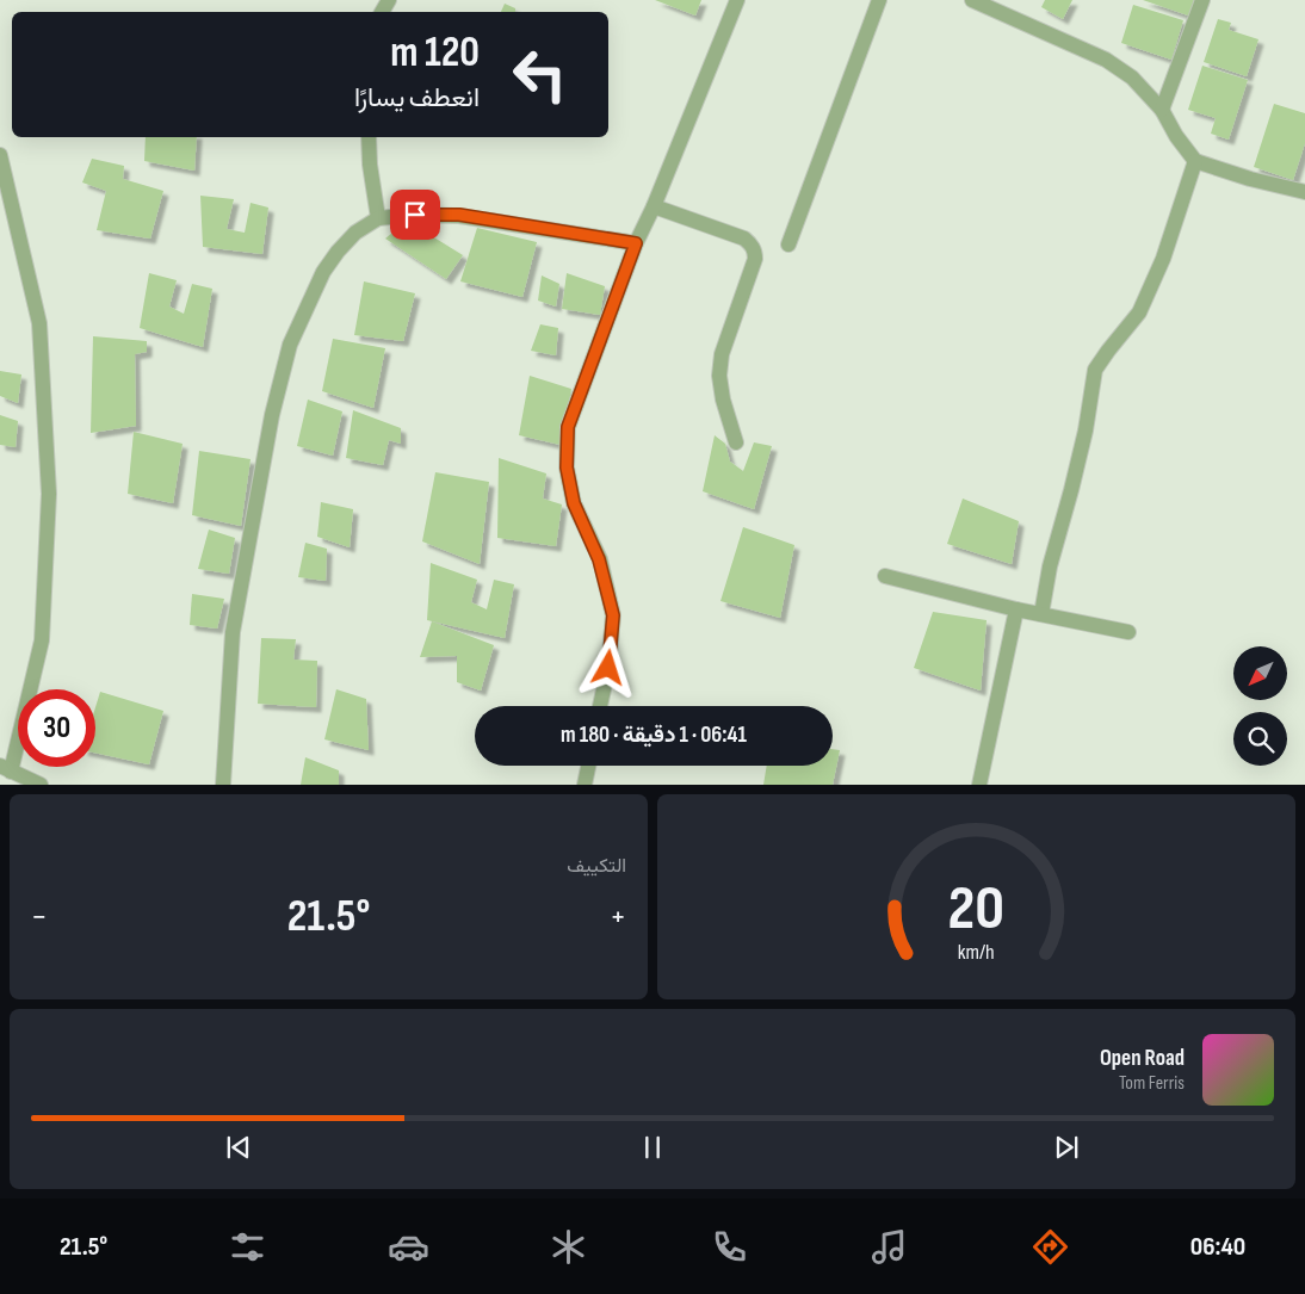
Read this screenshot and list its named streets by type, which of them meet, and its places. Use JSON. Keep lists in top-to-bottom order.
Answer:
{
  "north": "bottom left",
  "page": {
    "turn": ["120 m", "انعطف يسارًا"],
    "limit": "30",
    "trip": "06:41 · 1 دقيقة · 180 m",
    "tile": "التكييف",
    "heat": ["−", "21.5°", "+"],
    "song": ["Open Road", "Tom Ferris"],
    "tabs": ["06:40", "21.5°"],
    "gauge": ["20", "km/h"]
  }
}
